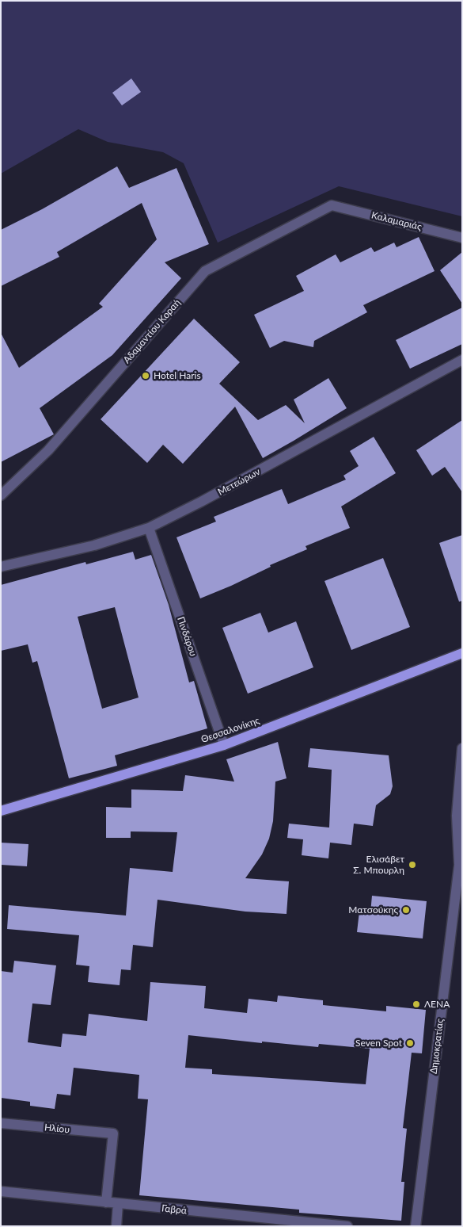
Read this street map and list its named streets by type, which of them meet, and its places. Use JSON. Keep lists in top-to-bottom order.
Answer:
{
  "streets": {
    "main road": ["Θεσσαλονίκης"],
    "street": [
      "Καλαμαριάς",
      "Αδαμαντίου Κοραή",
      "Μετεώρων",
      "Πινδάρου",
      "Δημοκρατίας",
      "Ηλίου",
      "Γαβρά"
    ]
  },
  "crossings": [
    ["Καλαμαριάς", "Αδαμαντίου Κοραή"],
    ["Μετεώρων", "Πινδάρου"],
    ["Πινδάρου", "Θεσσαλονίκης"],
    ["Ηλίου", "Γαβρά"]
  ],
  "places": [
    "Hotel Haris",
    "Ελισάβετ Σ. Μπουρλη",
    "Ματσούκης",
    "ΛΕΝΑ",
    "Seven Spot"
  ]
}
